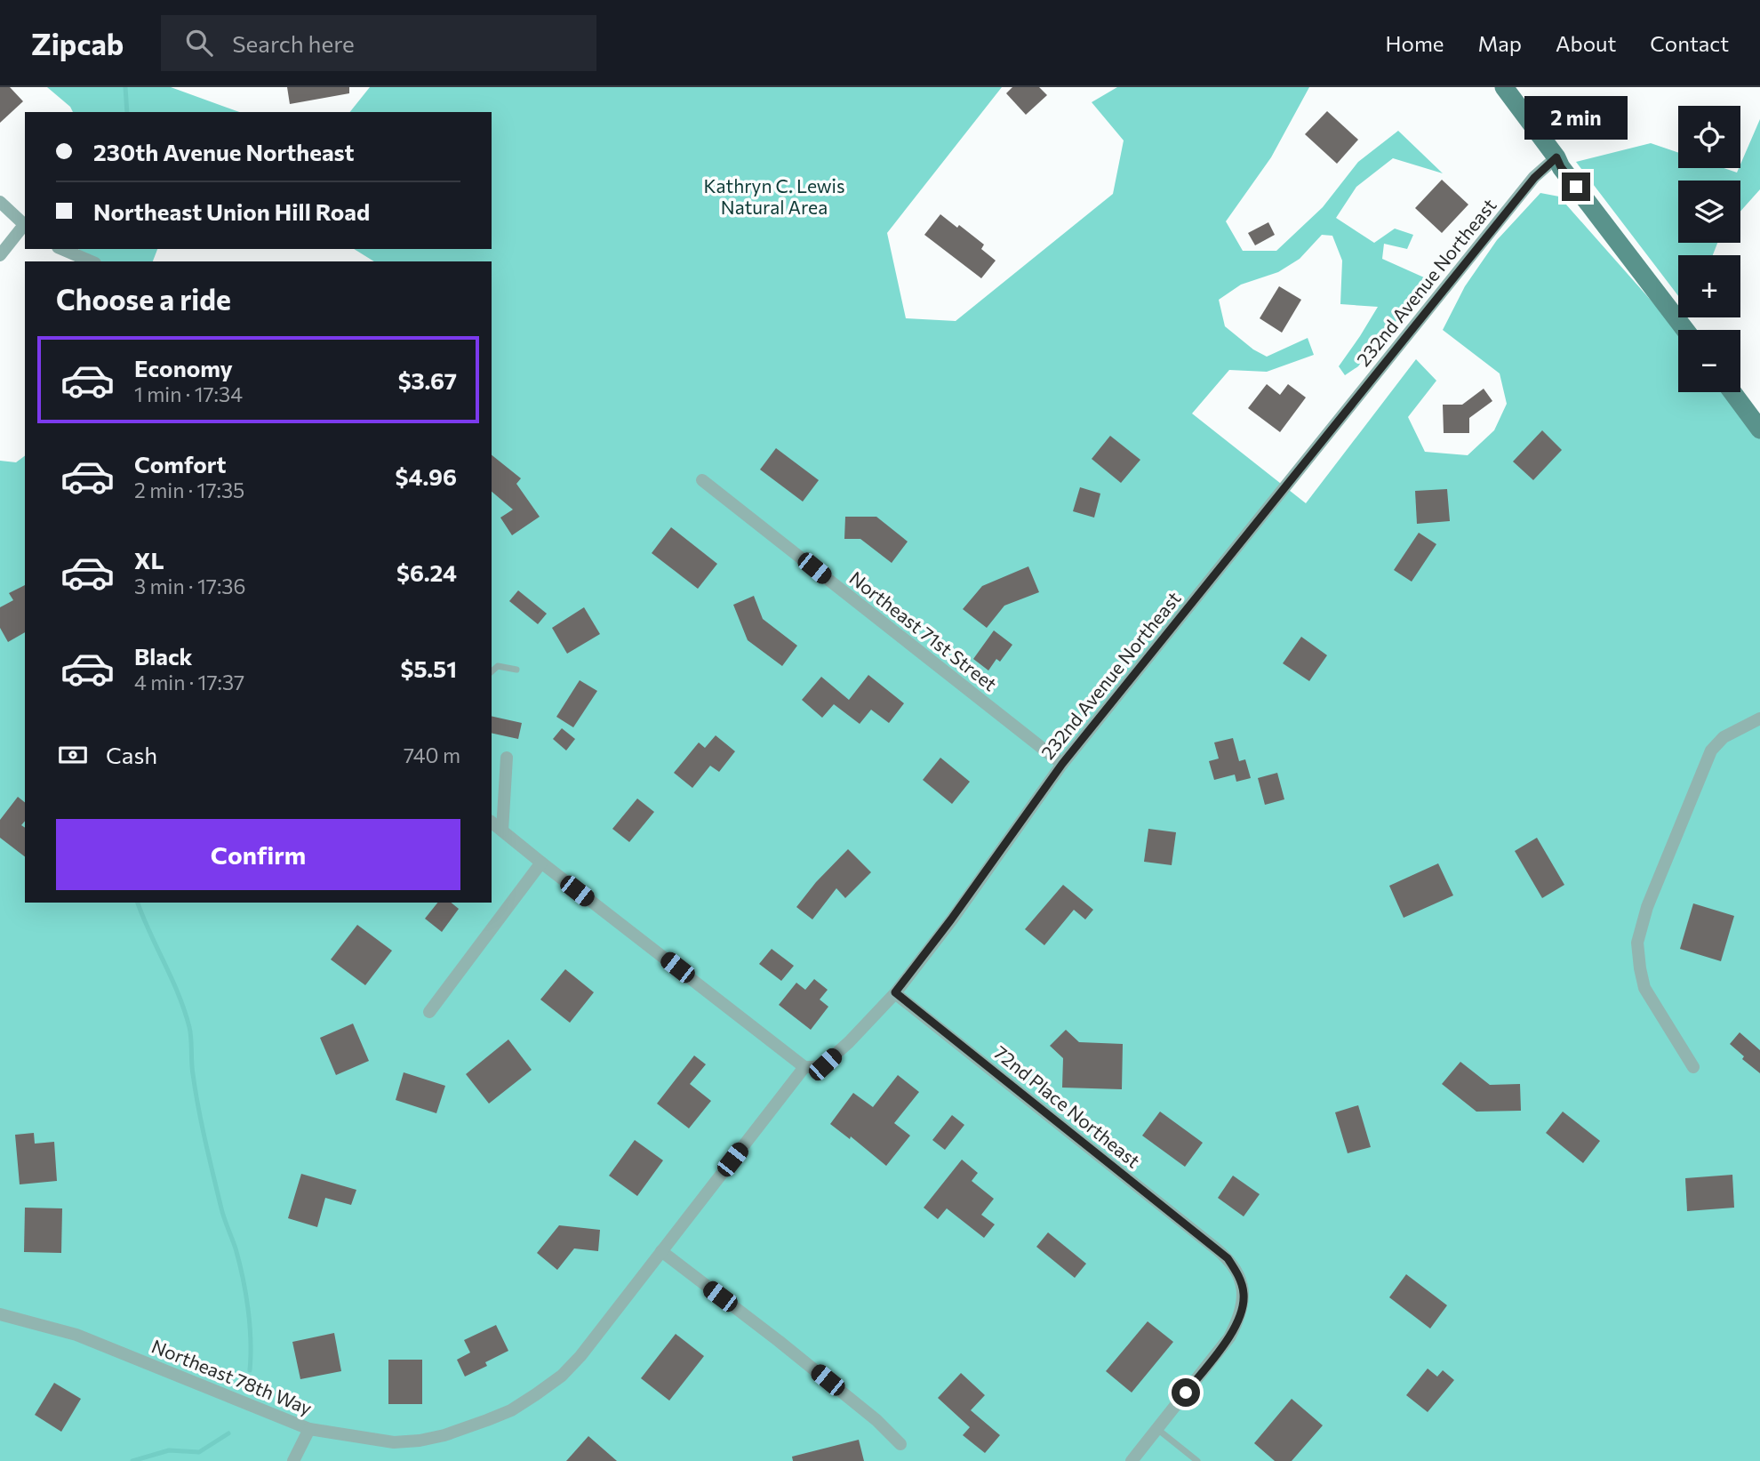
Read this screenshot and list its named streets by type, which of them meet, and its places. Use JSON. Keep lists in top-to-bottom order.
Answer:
{
  "streets": {
    "street": [
      "232nd Avenue Northeast",
      "Northeast 71st Street",
      "72nd Place Northeast",
      "Northeast 78th Way"
    ]
  },
  "crossings": [
    ["232nd Avenue Northeast", "Northeast 71st Street"],
    ["232nd Avenue Northeast", "72nd Place Northeast"]
  ],
  "parks": ["Kathryn C. Lewis Natural Area"],
  "page": {
    "header": "Zipcab",
    "search": "Search here",
    "nav": [
      "Home",
      "Map",
      "About",
      "Contact"
    ],
    "bubble": "2 min",
    "map_buttons": ["+", "−"],
    "banner": ["230th Avenue Northeast", "Northeast Union Hill Road"],
    "heading": "Choose a ride",
    "list": [
      {
        "name": "Economy",
        "note": "1 min · 17:34",
        "value": "$3.67"
      },
      {
        "name": "Comfort",
        "note": "2 min · 17:35",
        "value": "$4.96"
      },
      {
        "name": "XL",
        "note": "3 min · 17:36",
        "value": "$6.24"
      },
      {
        "name": "Black",
        "note": "4 min · 17:37",
        "value": "$5.51"
      }
    ],
    "pay": ["Cash", "740 m"],
    "buttons": "Confirm"
  }
}
